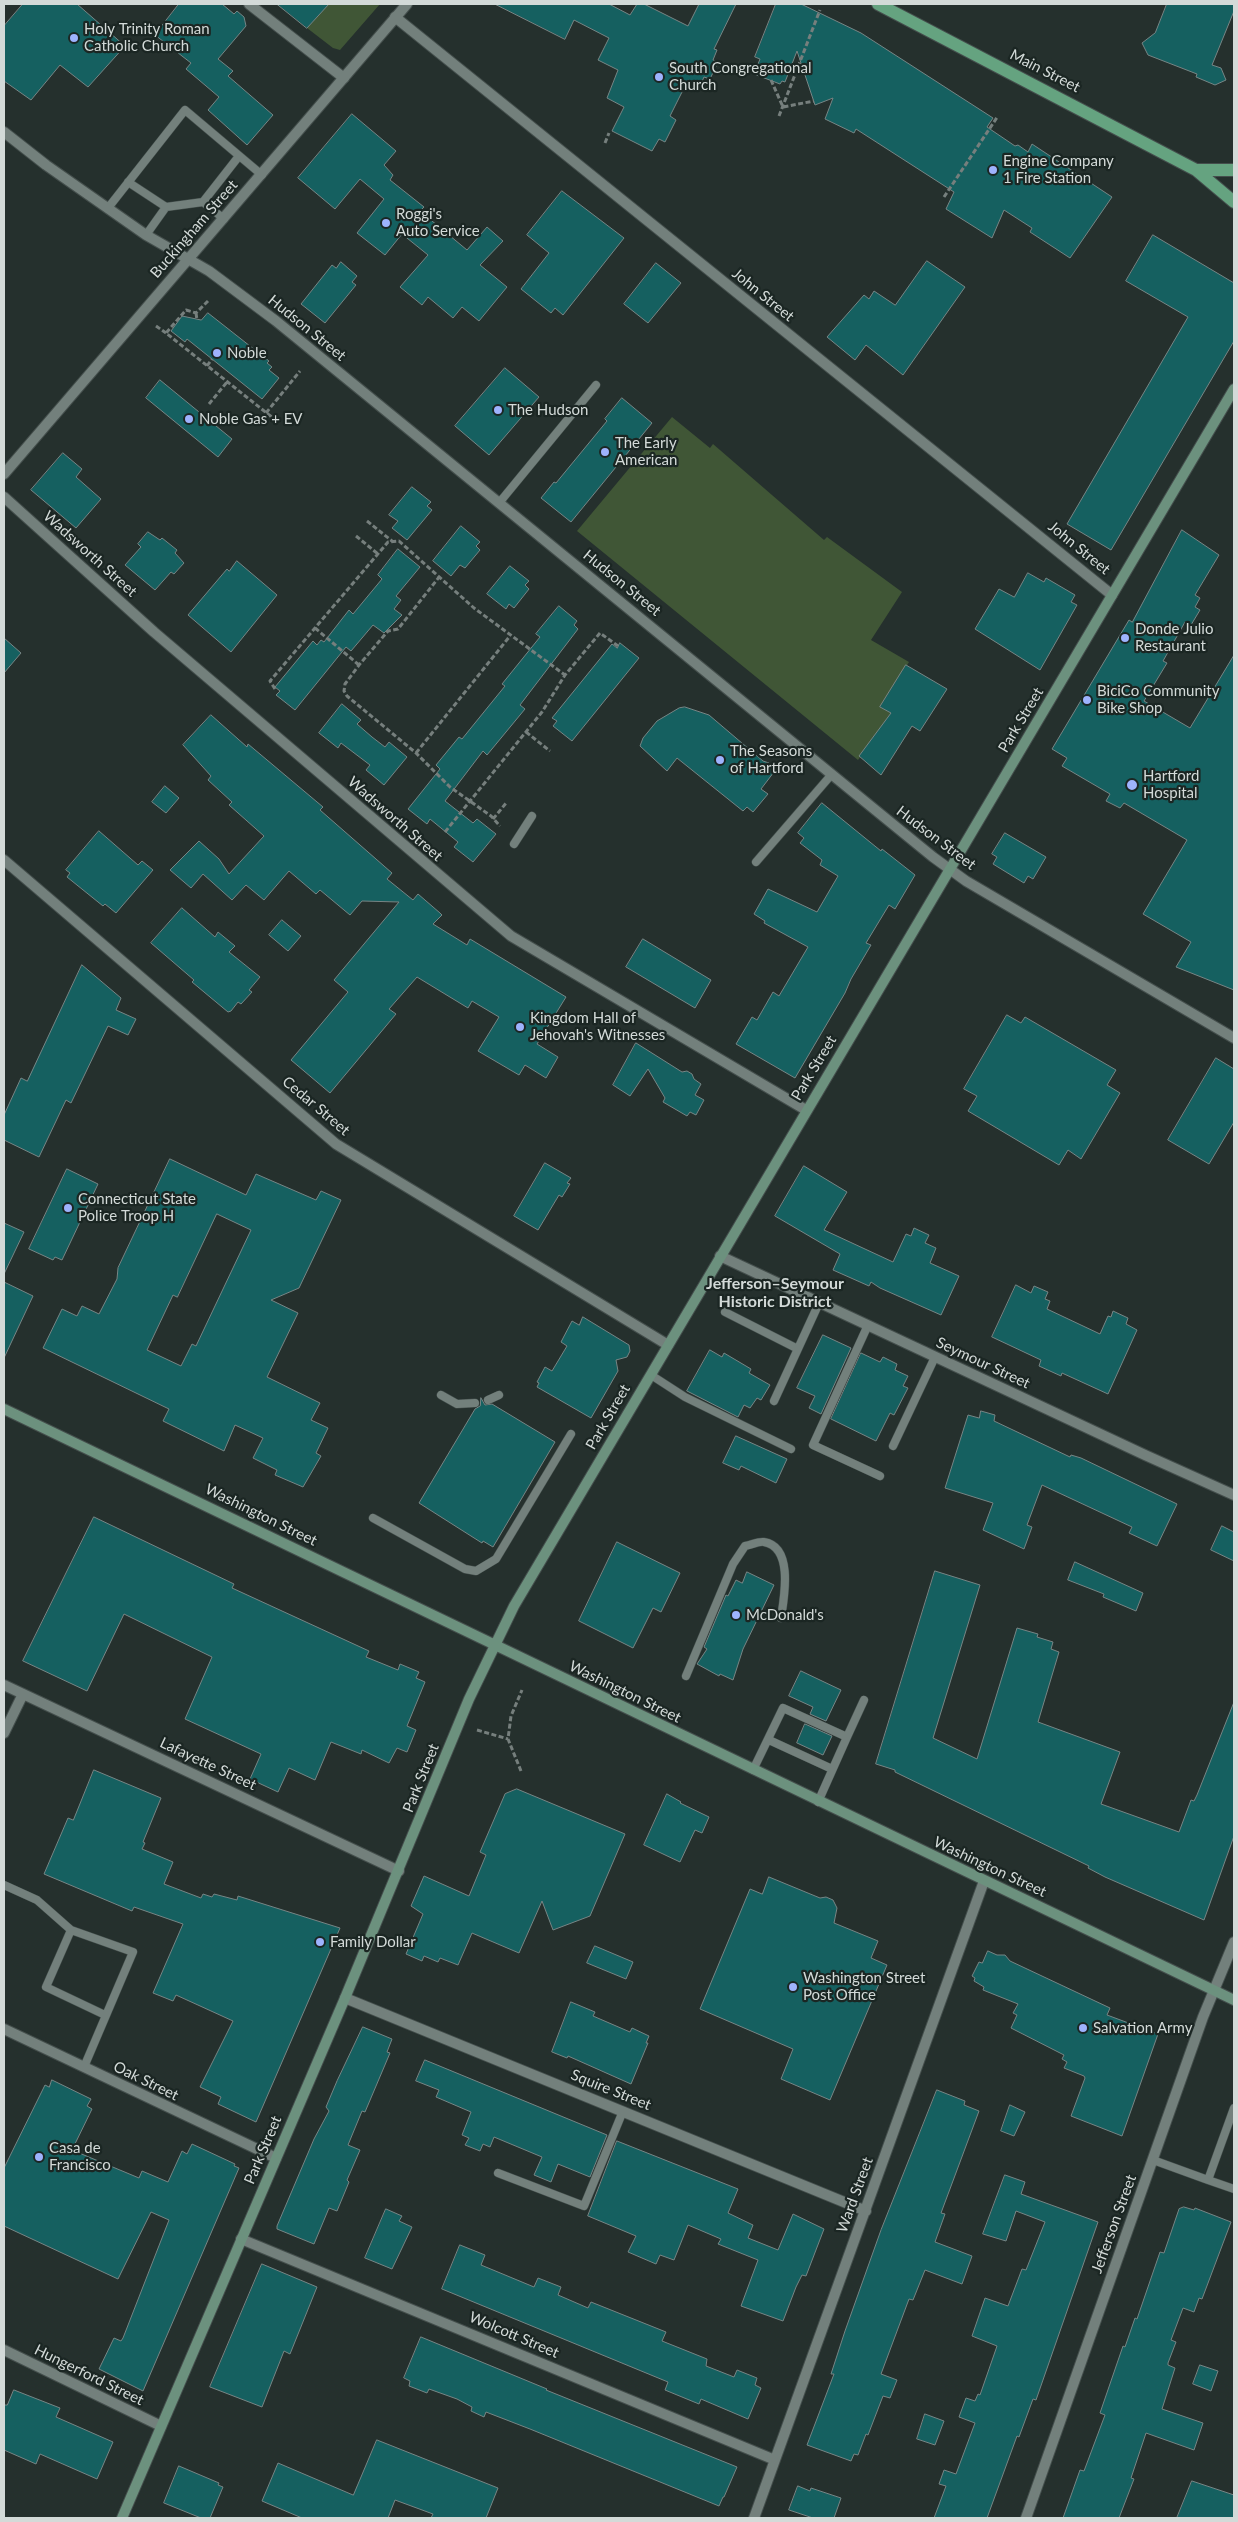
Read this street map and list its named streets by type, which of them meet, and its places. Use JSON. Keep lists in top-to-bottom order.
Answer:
{
  "streets": {
    "main road": ["Main Street", "Park Street", "Washington Street"],
    "street": [
      "Buckingham Street",
      "John Street",
      "Hudson Street",
      "Wadsworth Street",
      "Cedar Street",
      "Seymour Street",
      "Lafayette Street",
      "Oak Street",
      "Squire Street",
      "Ward Street",
      "Jefferson Street",
      "Wolcott Street",
      "Hungerford Street"
    ]
  },
  "crossings": [
    ["Buckingham Street", "John Street"],
    ["Buckingham Street", "Hudson Street"],
    ["John Street", "Park Street"],
    ["Hudson Street", "Park Street"],
    ["Wadsworth Street", "Park Street"],
    ["Park Street", "Cedar Street"],
    ["Park Street", "Seymour Street"],
    ["Park Street", "Washington Street"],
    ["Park Street", "Lafayette Street"],
    ["Park Street", "Oak Street"],
    ["Park Street", "Squire Street"],
    ["Park Street", "Wolcott Street"],
    ["Park Street", "Hungerford Street"],
    ["Washington Street", "Ward Street"],
    ["Washington Street", "Jefferson Street"],
    ["Squire Street", "Ward Street"],
    ["Ward Street", "Wolcott Street"]
  ],
  "districts": ["Jefferson–Seymour Historic District"],
  "places": [
    "Holy Trinity Roman Catholic Church",
    "South Congregational Church",
    "Engine Company 1 Fire Station",
    "Roggi's Auto Service",
    "Noble",
    "The Hudson",
    "Noble Gas + EV",
    "The Early American",
    "Donde Julio Restaurant",
    "BiciCo Community Bike Shop",
    "The Seasons of Hartford",
    "Hartford Hospital",
    "Kingdom Hall of Jehovah's Witnesses",
    "Connecticut State Police Troop H",
    "McDonald's",
    "Family Dollar",
    "Washington Street Post Office",
    "Salvation Army",
    "Casa de Francisco"
  ]
}
